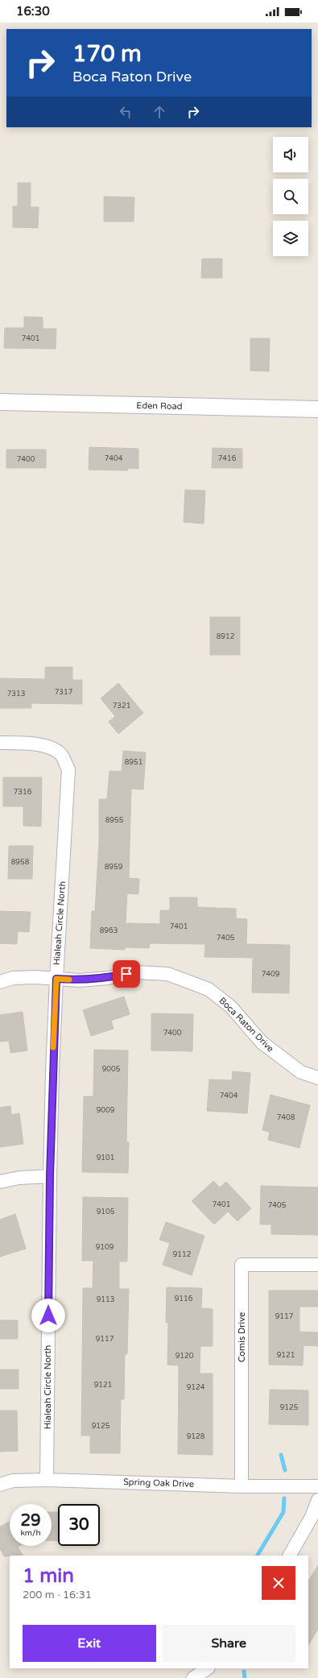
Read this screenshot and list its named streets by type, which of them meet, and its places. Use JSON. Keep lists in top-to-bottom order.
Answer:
{
  "streets": {
    "street": [
      "Eden Road",
      "Hialeah Circle North",
      "Boca Raton Drive",
      "Comis Drive",
      "Spring Oak Drive"
    ]
  },
  "crossings": [
    ["Hialeah Circle North", "Boca Raton Drive"],
    ["Hialeah Circle North", "Spring Oak Drive"],
    ["Comis Drive", "Spring Oak Drive"]
  ],
  "house_numbers": [
    "7401",
    "7404",
    "7416",
    "7400",
    "8912",
    "7317",
    "7313",
    "7321",
    "8951",
    "7316",
    "8955",
    "8958",
    "8959",
    "7401",
    "8963",
    "7405",
    "7409",
    "7400",
    "9005",
    "7404",
    "9009",
    "7408",
    "9101",
    "7401",
    "7405",
    "9105",
    "9109",
    "9112",
    "9116",
    "9113",
    "9117",
    "9117",
    "9121",
    "9120",
    "9121",
    "9124",
    "9125",
    "9125",
    "9128"
  ],
  "page": {
    "status": "16:30",
    "turn": ["170 m", "Boca Raton Drive"],
    "speed": "29 km/h",
    "limit": "30",
    "heading": ["1 min", "200 m · 16:31"],
    "buttons": ["Exit", "Share"]
  }
}
